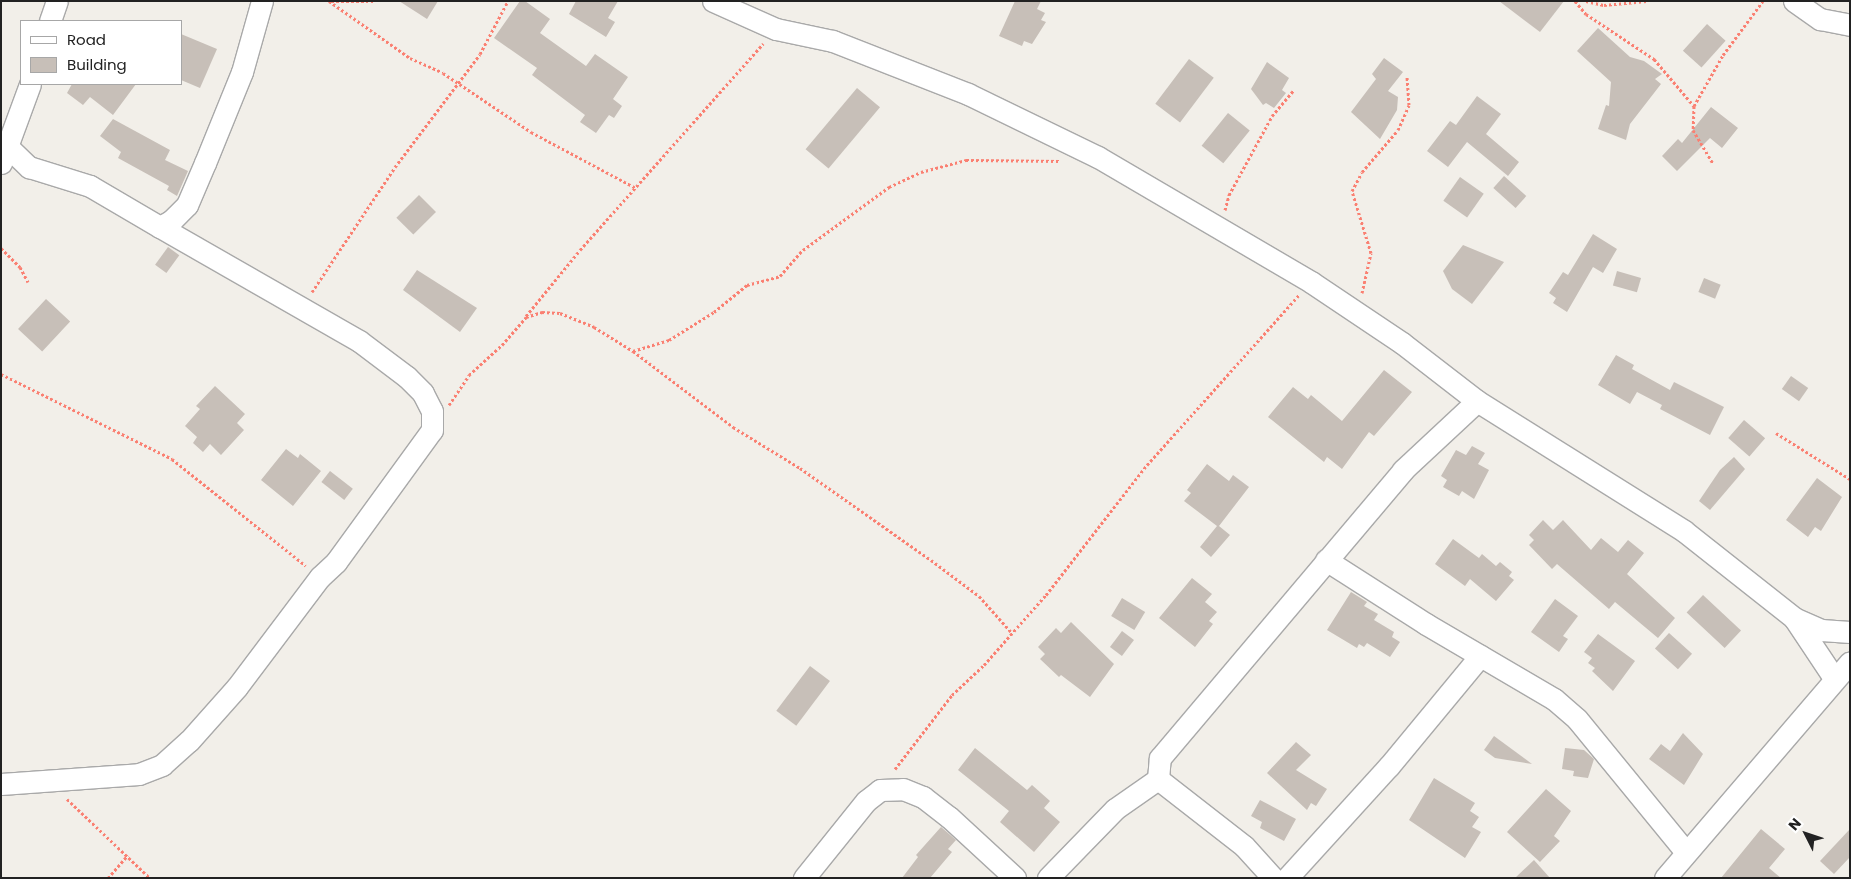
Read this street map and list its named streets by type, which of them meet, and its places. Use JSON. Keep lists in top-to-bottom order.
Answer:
{
  "legend": ["Road", "Building"],
  "north": "top left"
}
